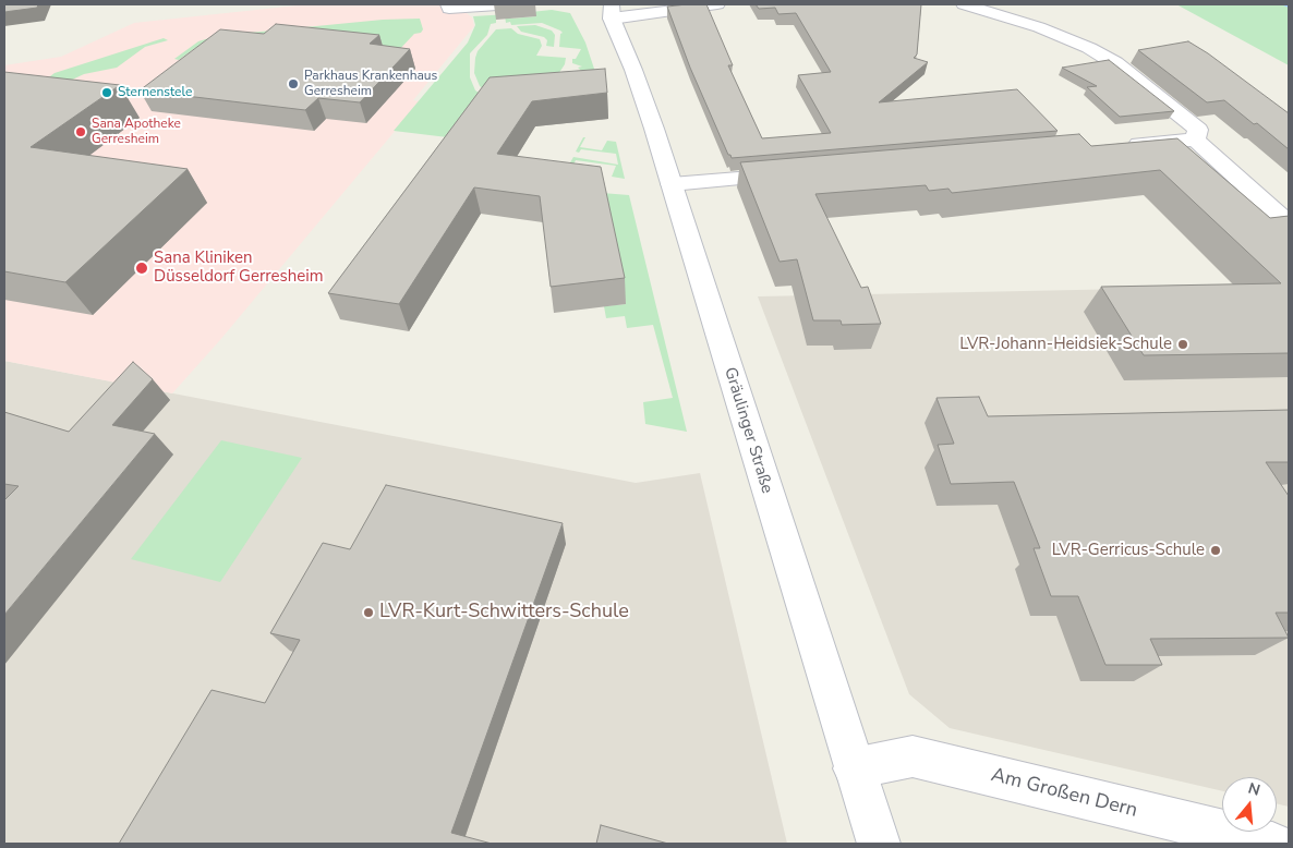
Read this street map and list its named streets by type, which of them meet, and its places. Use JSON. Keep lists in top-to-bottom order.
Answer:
{
  "streets": {
    "street": ["Gräulinger Straße", "Am Großen Dern"]
  },
  "crossings": [
    ["Gräulinger Straße", "Am Großen Dern"]
  ],
  "places": [
    "Parkhaus Krankenhaus Gerresheim",
    "Sternenstele",
    "Sana Apotheke Gerresheim",
    "Sana Kliniken Düsseldorf Gerresheim",
    "LVR-Johann-Heidsiek-Schule",
    "LVR-Gerricus-Schule",
    "LVR-Kurt-Schwitters-Schule"
  ],
  "north": "top"
}
